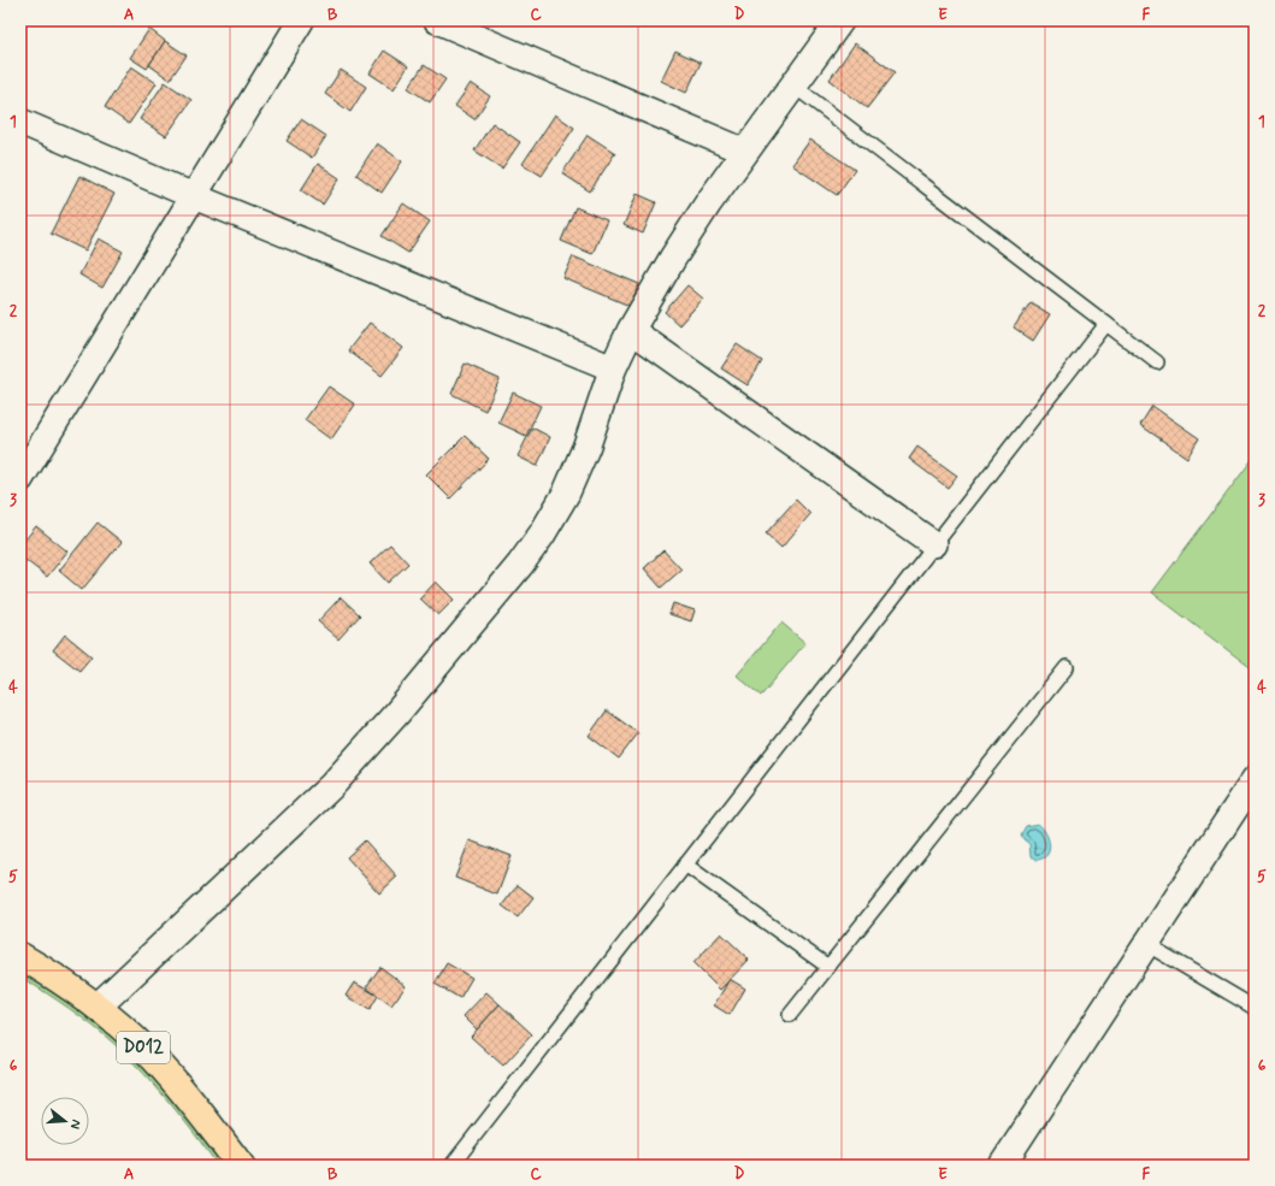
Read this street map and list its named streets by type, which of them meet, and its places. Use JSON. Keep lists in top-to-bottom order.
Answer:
{
  "streets": {
    "main road": ["D012"]
  },
  "north": "right",
  "grid": {
    "columns": [
      "A",
      "B",
      "C",
      "D",
      "E",
      "F"
    ],
    "rows": [
      "1",
      "2",
      "3",
      "4",
      "5",
      "6"
    ]
  }
}
